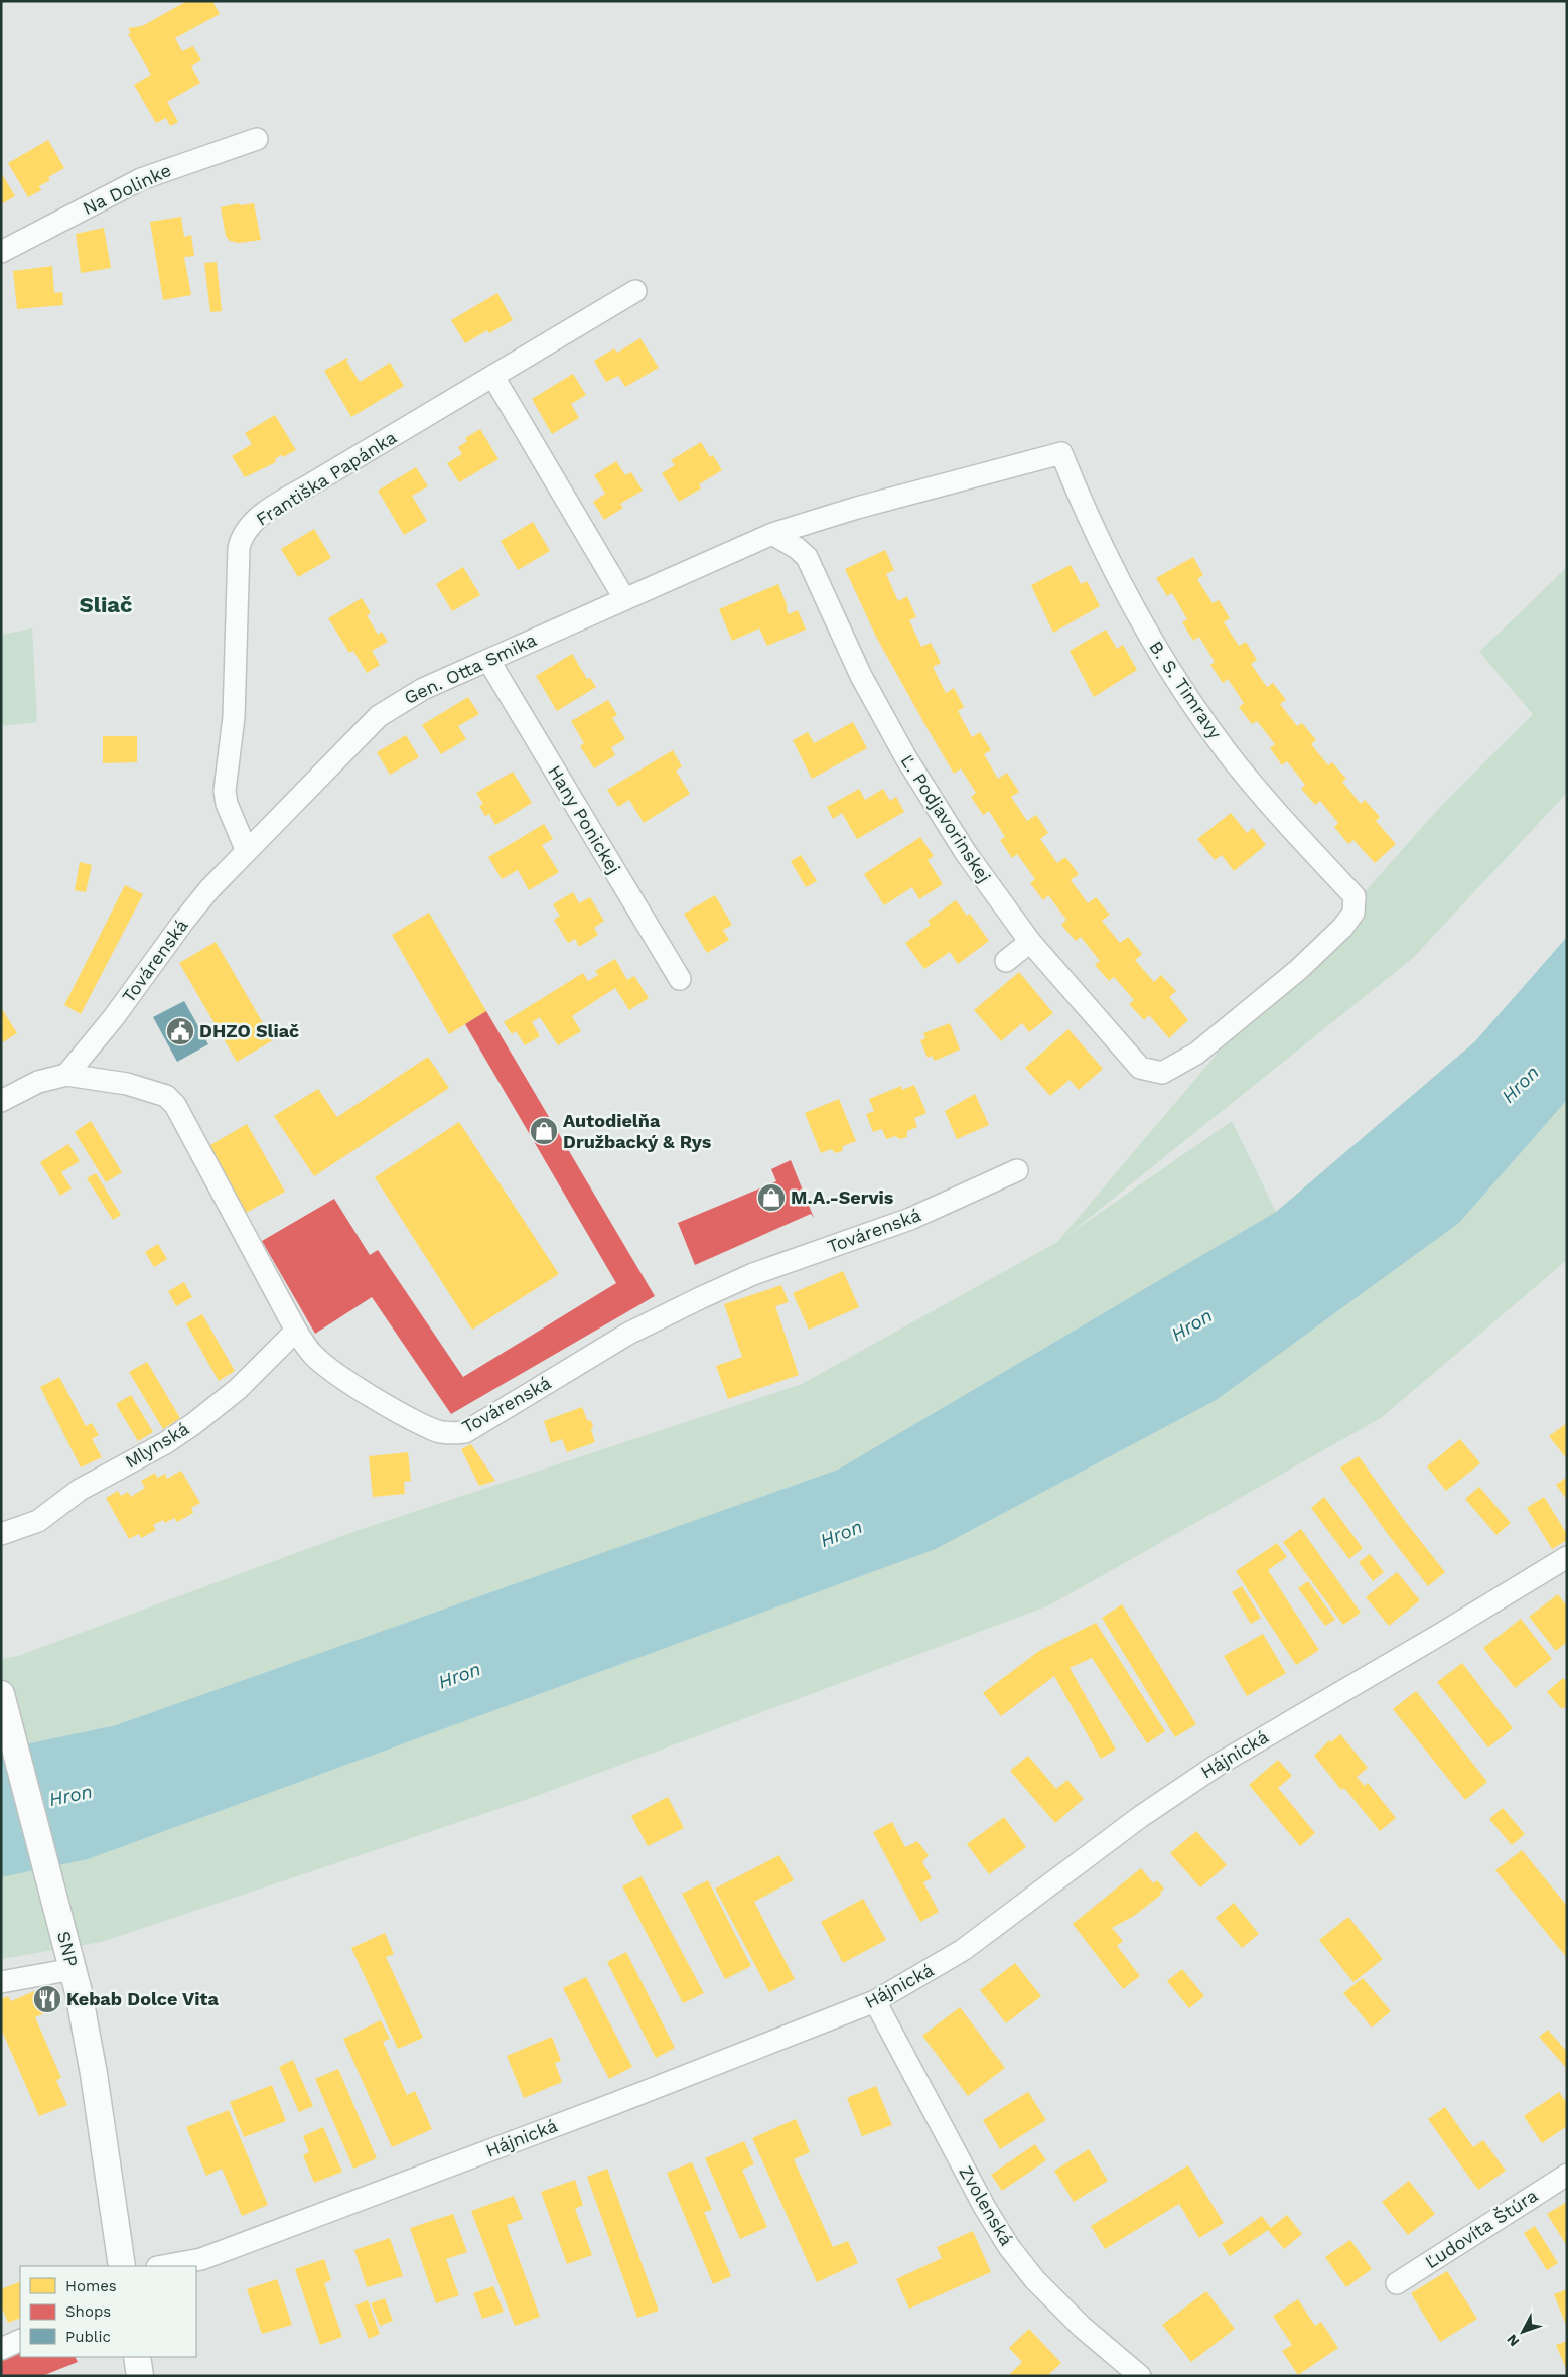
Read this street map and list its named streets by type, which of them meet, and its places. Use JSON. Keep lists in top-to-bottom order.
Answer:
{
  "streets": {
    "street": [
      "Na Dolinke",
      "Františka Papánka",
      "Gen. Otta Smika",
      "B. S. Timravy",
      "Ľ. Podjavorinskej",
      "Hany Ponickej",
      "Továrenská",
      "Mlynská",
      "Hájnická",
      "SNP",
      "Zvolenská",
      "Ľudovíta Štúra"
    ]
  },
  "crossings": [
    ["Františka Papánka", "Gen. Otta Smika"],
    ["Františka Papánka", "Továrenská"],
    ["Gen. Otta Smika", "B. S. Timravy"],
    ["Gen. Otta Smika", "Ľ. Podjavorinskej"],
    ["Gen. Otta Smika", "Hany Ponickej"],
    ["Gen. Otta Smika", "Továrenská"],
    ["B. S. Timravy", "Ľ. Podjavorinskej"],
    ["Továrenská", "Mlynská"],
    ["Hájnická", "Zvolenská"]
  ],
  "districts": ["Sliač"],
  "water": ["Hron"],
  "places": {
    "public building": ["DHZO Sliač"],
    "shop": ["Autodielňa Družbacký & Rys", "M.A.-Servis"],
    "restaurant": ["Kebab Dolce Vita"]
  },
  "legend": ["Homes", "Shops", "Public"],
  "north": "bottom left"
}
